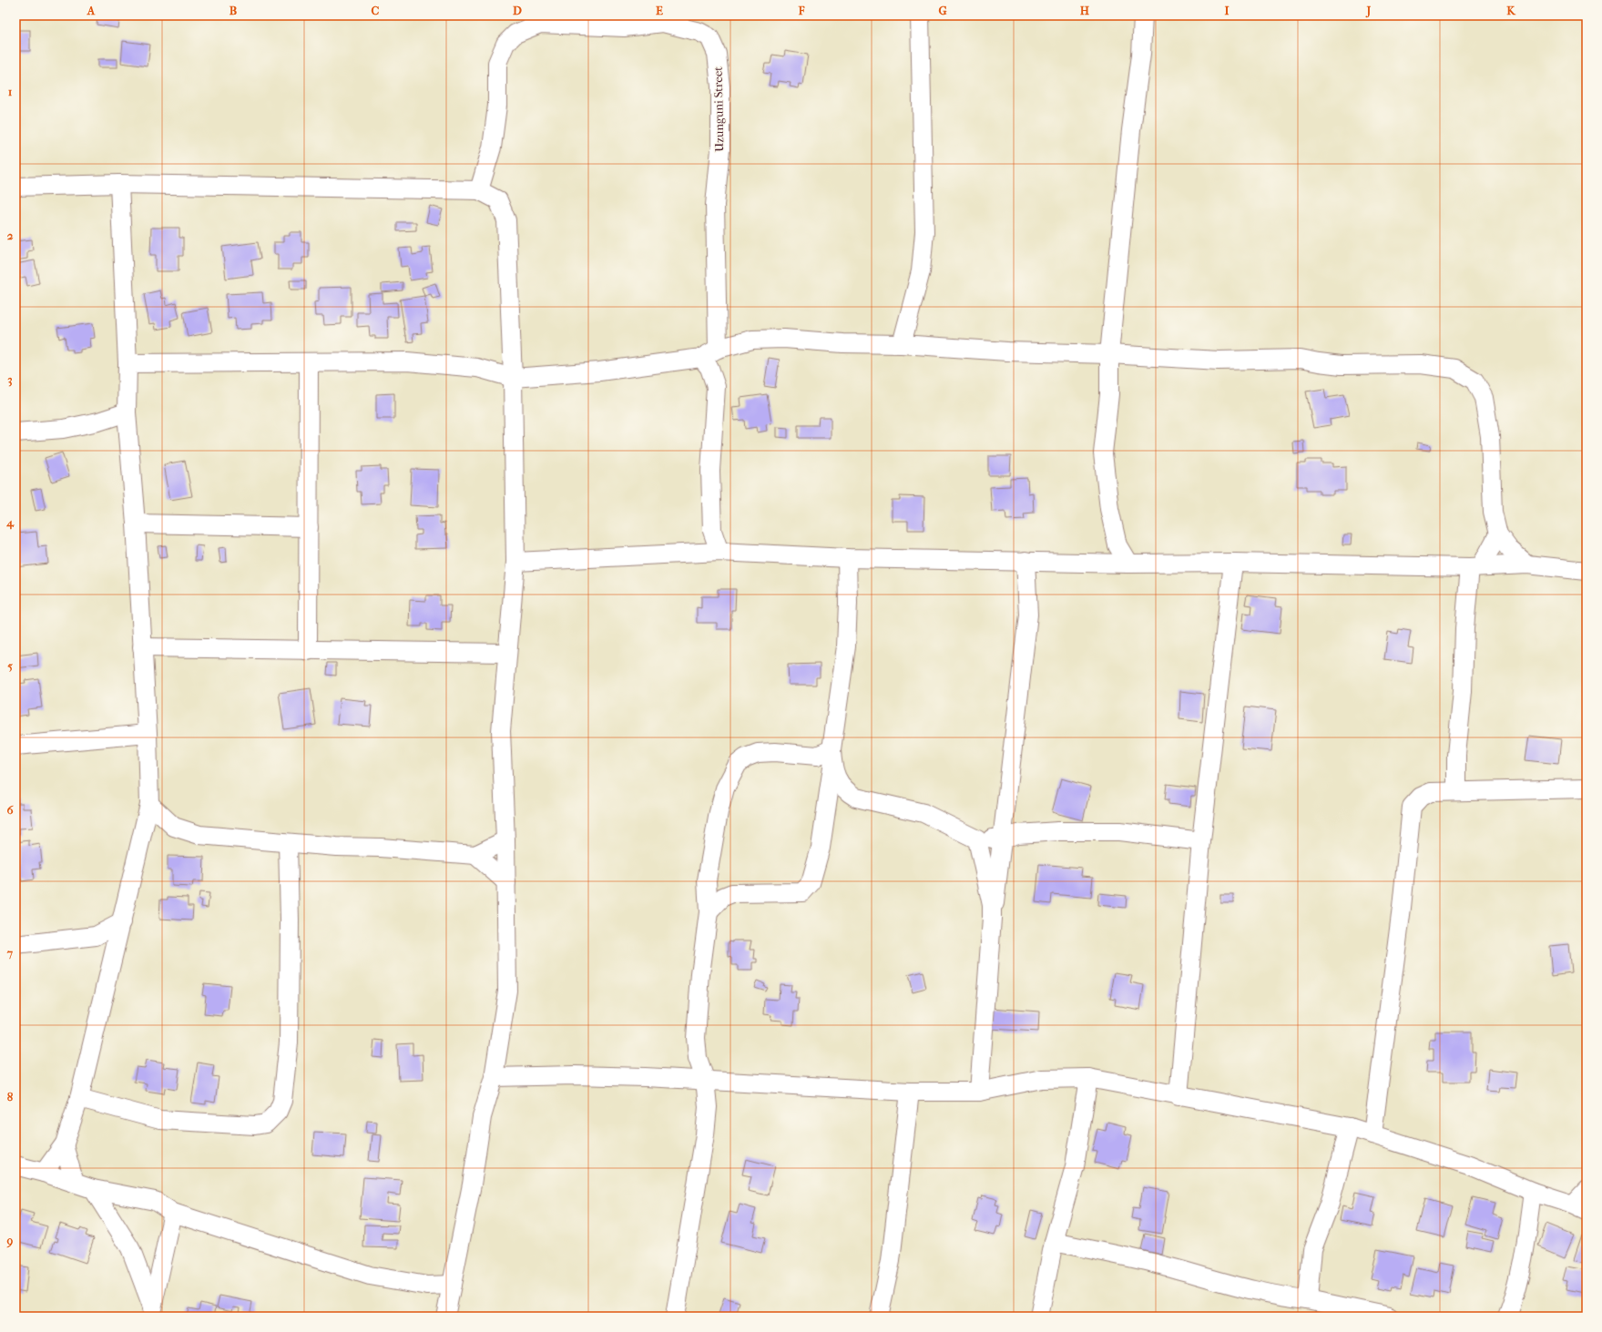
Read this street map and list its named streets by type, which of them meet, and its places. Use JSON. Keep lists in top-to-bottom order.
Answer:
{
  "streets": {
    "street": ["Uzunguni Street"]
  },
  "grid": {
    "columns": [
      "A",
      "B",
      "C",
      "D",
      "E",
      "F",
      "G",
      "H",
      "I",
      "J",
      "K"
    ],
    "rows": [
      "1",
      "2",
      "3",
      "4",
      "5",
      "6",
      "7",
      "8",
      "9"
    ]
  }
}
